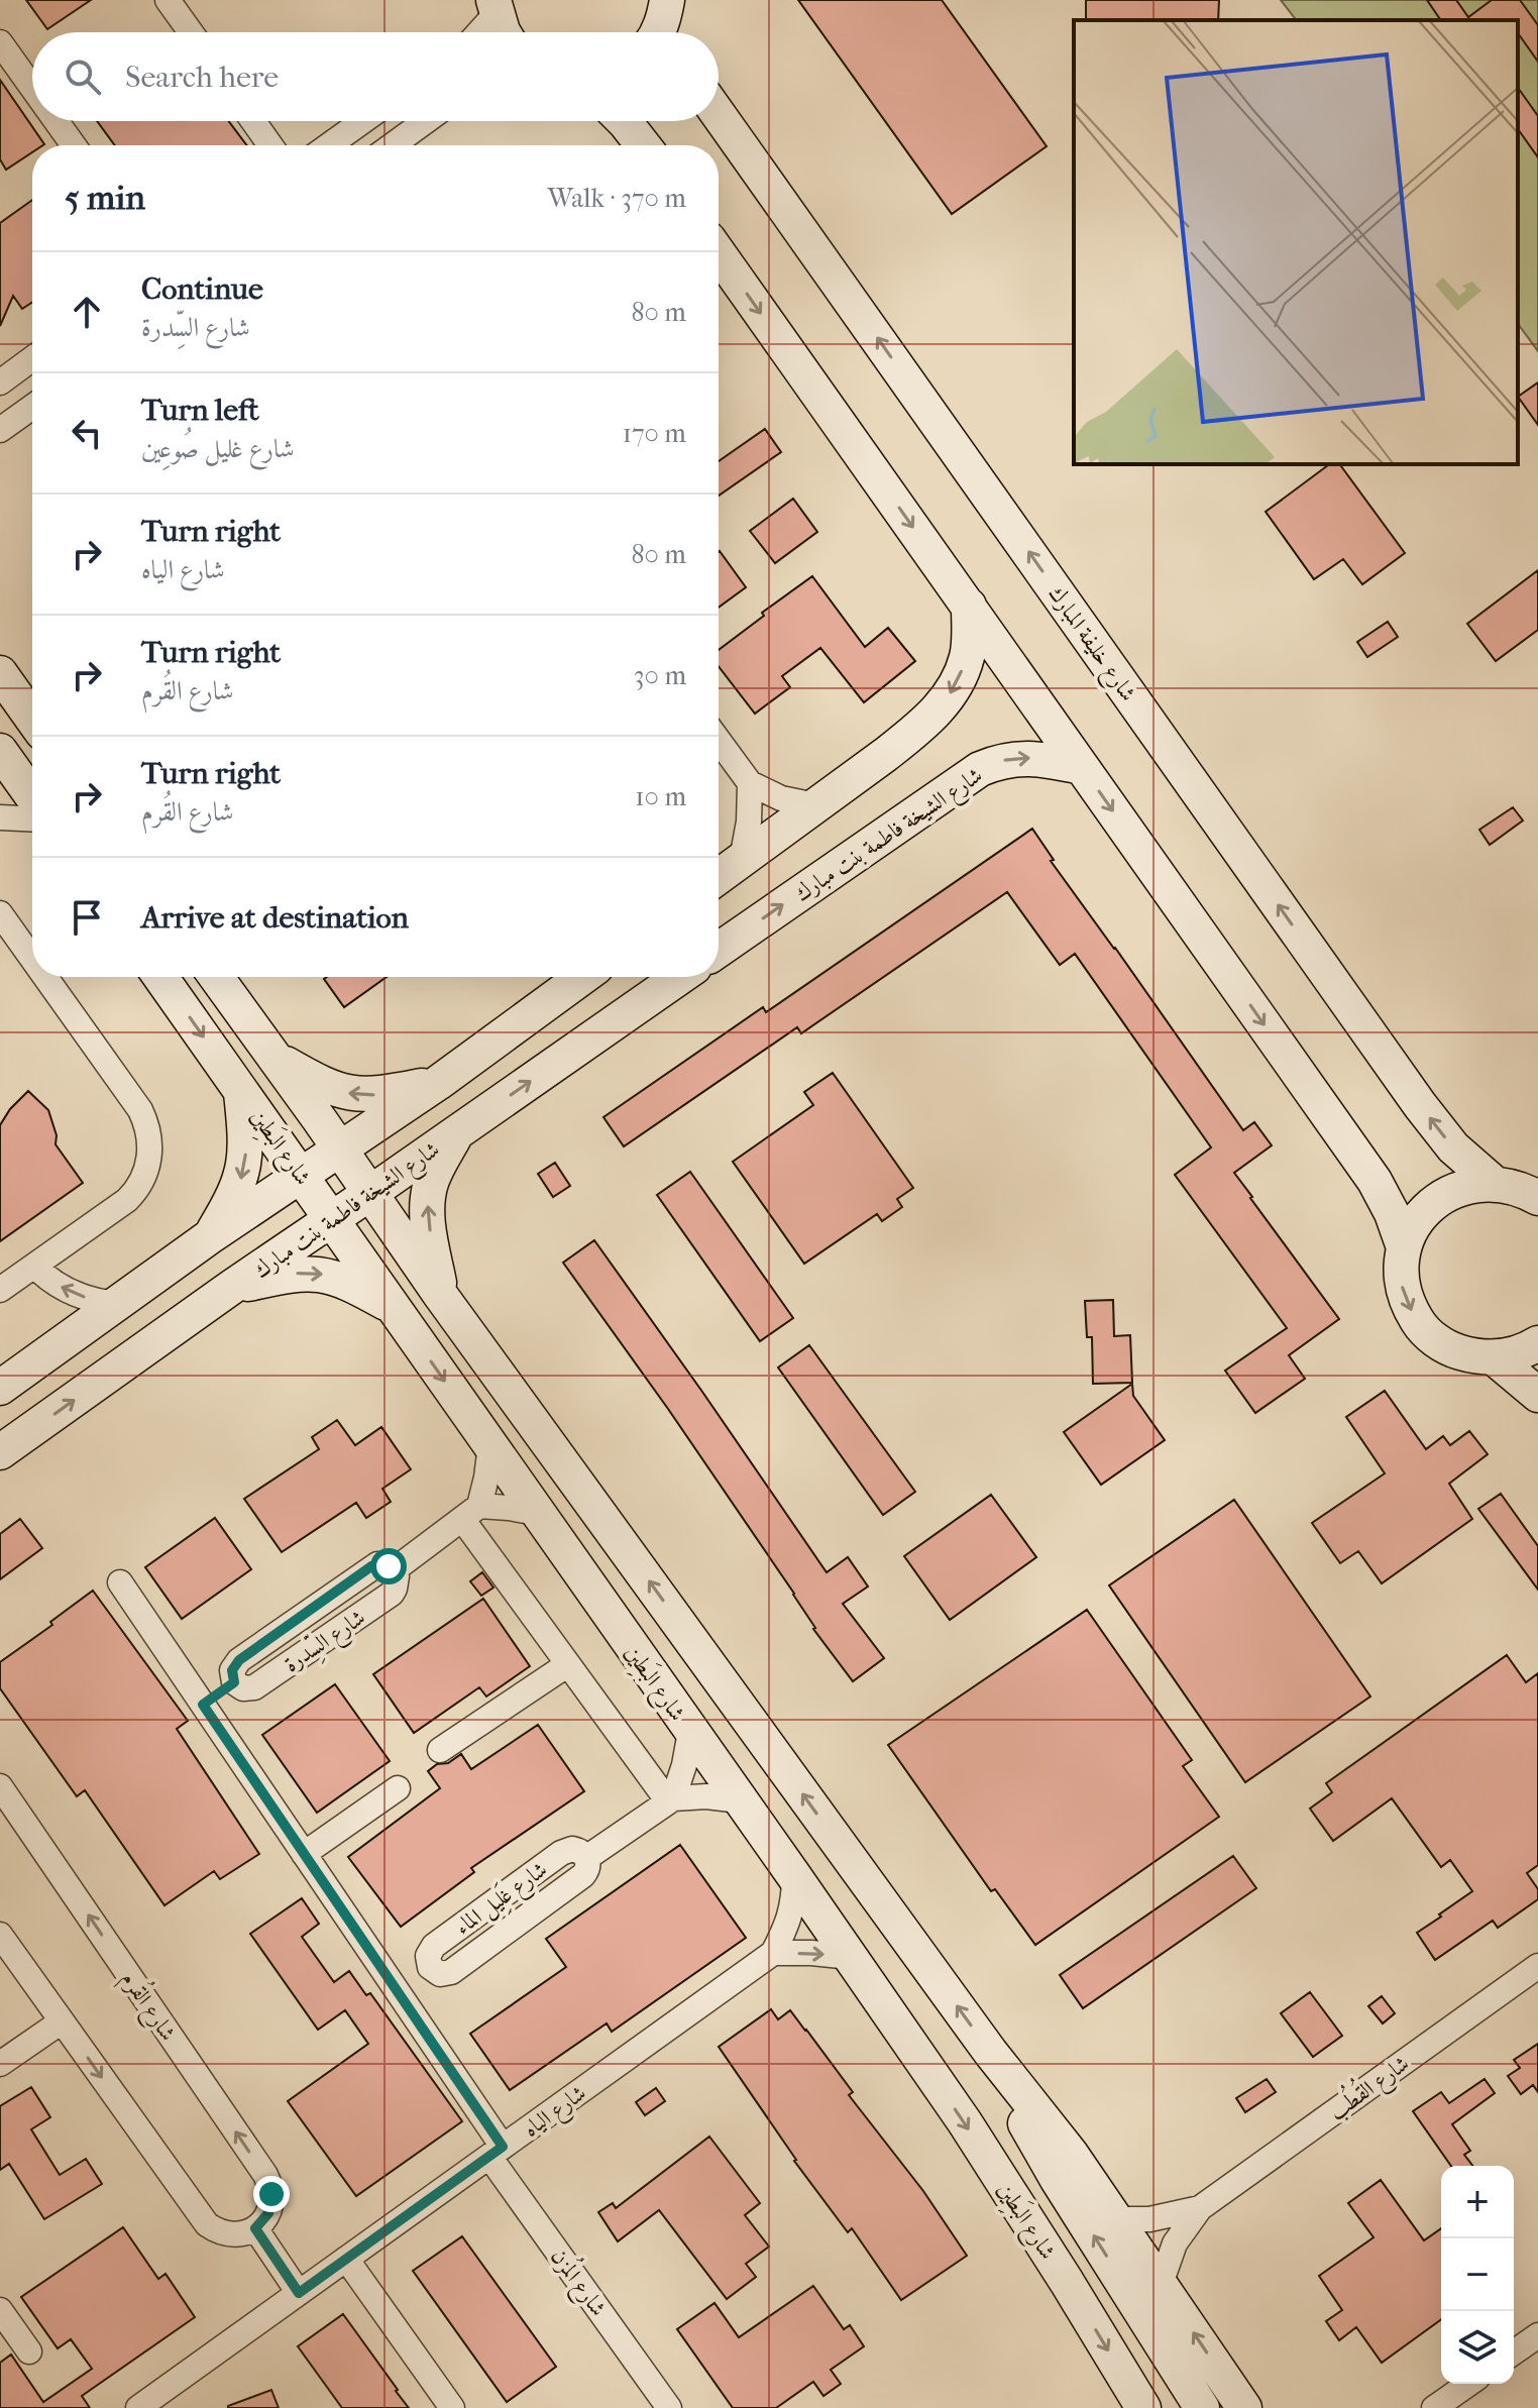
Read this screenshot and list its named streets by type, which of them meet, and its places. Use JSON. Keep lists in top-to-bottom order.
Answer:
{
  "streets": {
    "main road": ["شارع خليفة المبارك", "شارع الشيخة فاطمة بنت مبارك", "شارع البَطِين"],
    "street": [
      "شارع السِّدرة",
      "شارع غَلِيل الماء",
      "شارع القُرم",
      "شارع القُطُب",
      "شارع الياه",
      "شارع المُزن"
    ]
  },
  "crossings": [
    ["شارع الشيخة فاطمة بنت مبارك", "شارع البَطِين"],
    ["شارع البَطِين", "شارع القُطُب"],
    ["شارع البَطِين", "شارع الياه"],
    ["شارع السِّدرة", "شارع المُزن"],
    ["شارع غَلِيل الماء", "شارع المُزن"],
    ["شارع الياه", "شارع المُزن"]
  ],
  "page": {
    "search": "Search here",
    "heading": ["5 min", "Walk · 370 m"],
    "list": [
      ["Continue", "شارع السِّدرة", "80 m"],
      ["Turn left", "شارع غليل صُوعِين", "170 m"],
      ["Turn right", "شارع الياه", "80 m"],
      ["Turn right", "شارع القُرم", "30 m"],
      ["Turn right", "شارع القُرم", "10 m"],
      "Arrive at destination"
    ],
    "map_buttons": ["+", "−"]
  }
}
